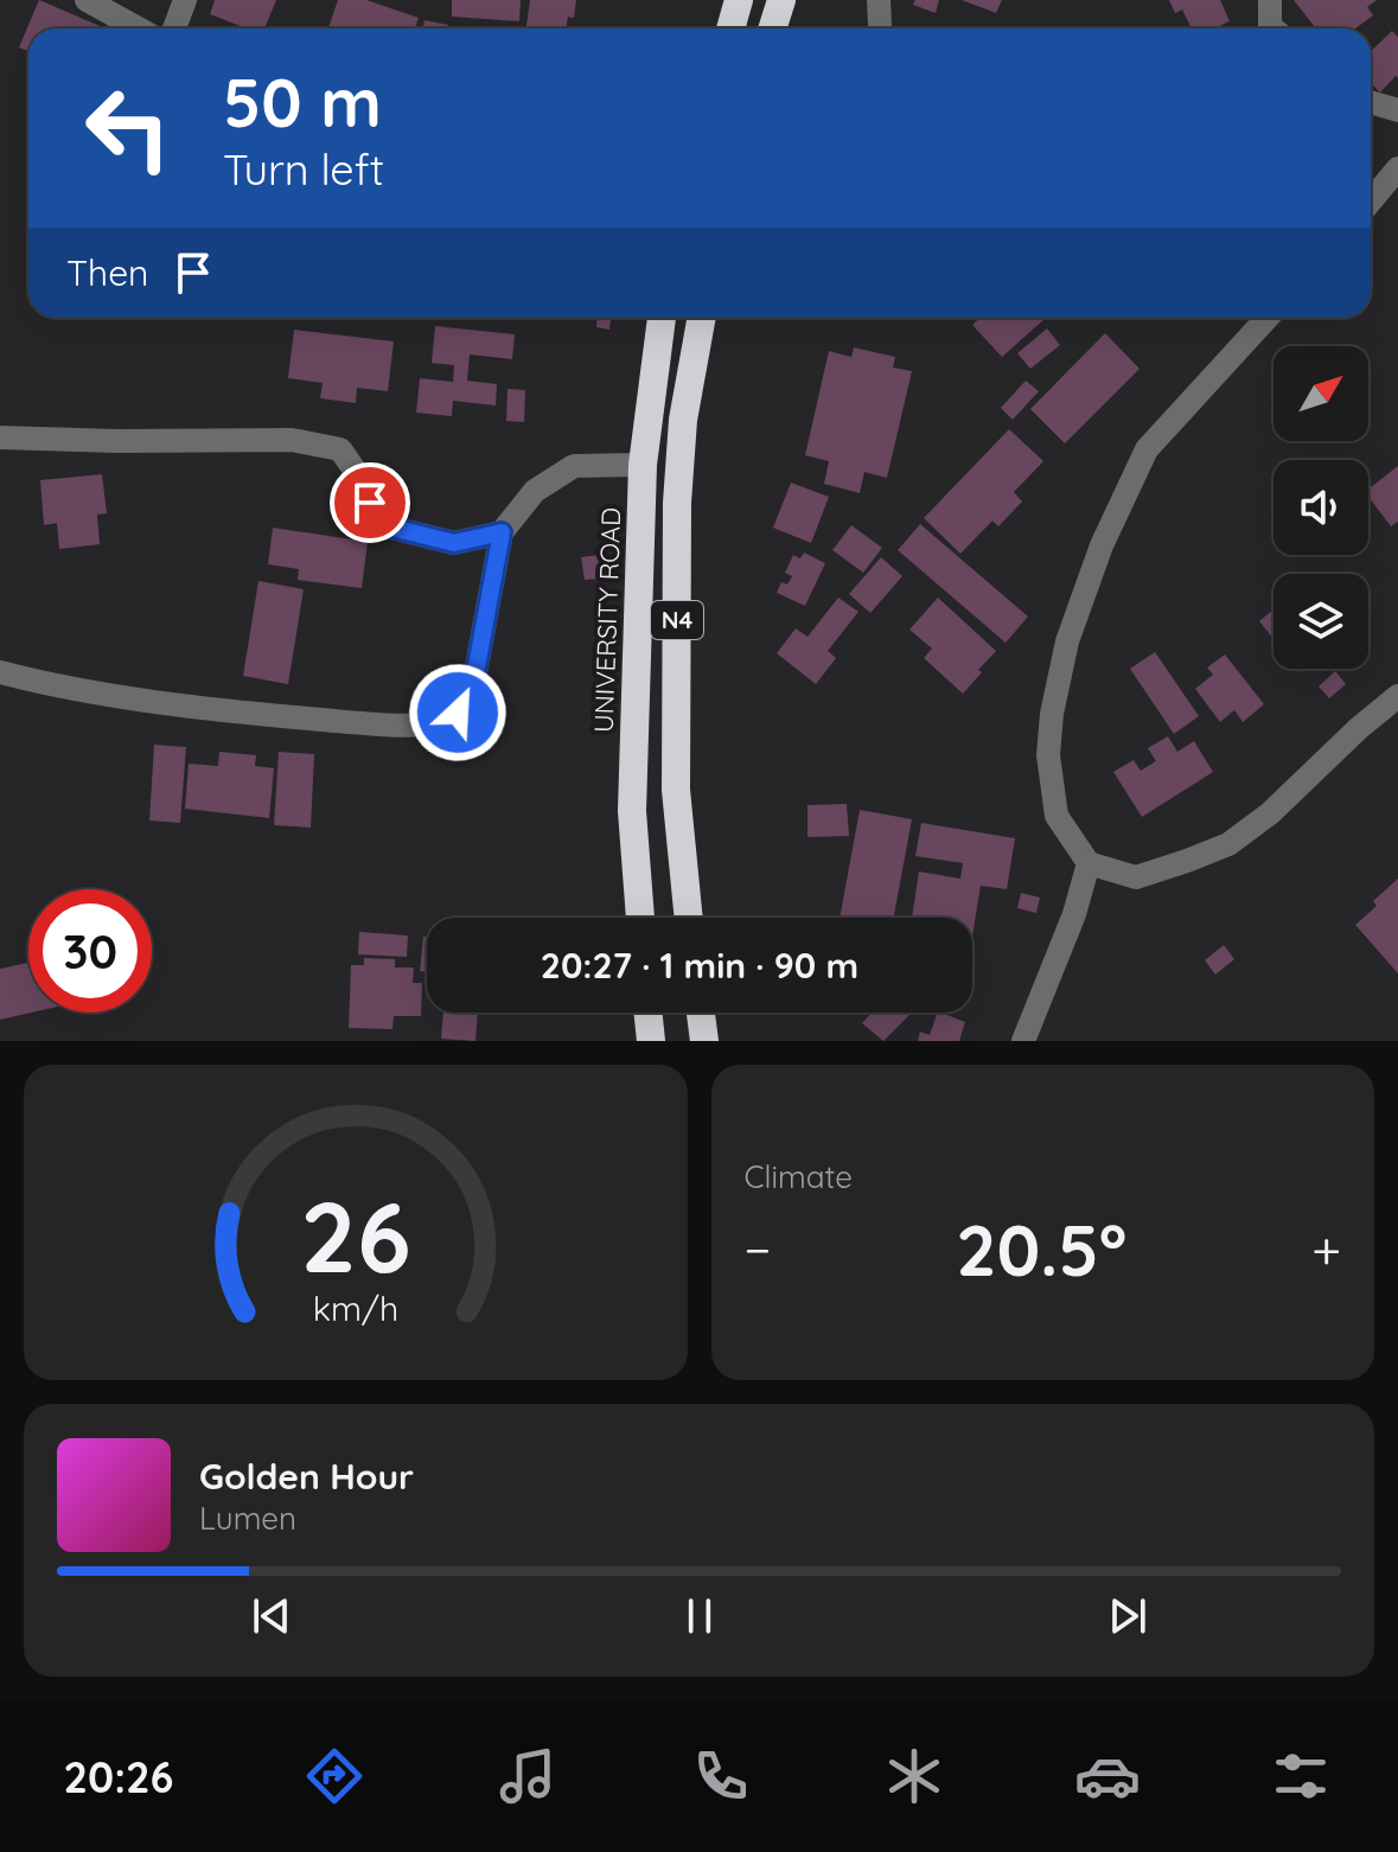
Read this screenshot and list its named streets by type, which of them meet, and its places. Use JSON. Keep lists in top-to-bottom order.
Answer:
{
  "streets": {
    "highway": ["UNIVERSITY ROAD", "N4"]
  },
  "north": "top right",
  "page": {
    "turn": ["50 m", "Turn left"],
    "then": "Then",
    "limit": "30",
    "trip": "20:27 · 1 min · 90 m",
    "tile": "Climate",
    "heat": ["−", "20.5°", "+"],
    "song": ["Golden Hour", "Lumen"],
    "tabs": "20:26",
    "gauge": ["26", "km/h"]
  }
}
